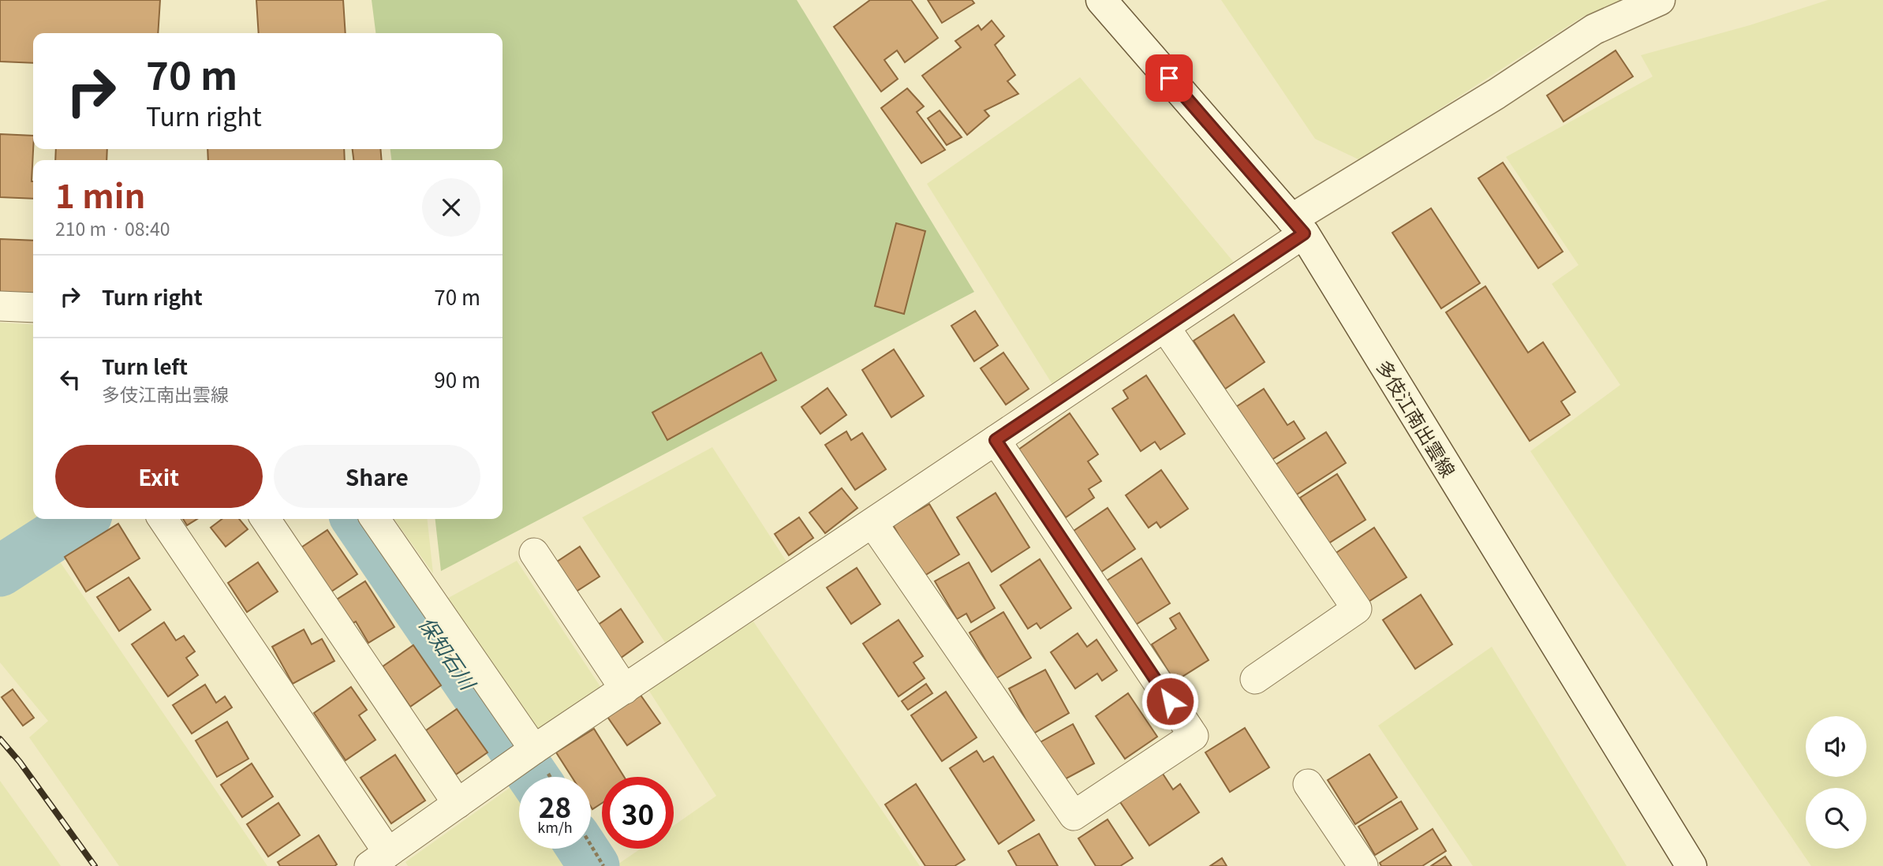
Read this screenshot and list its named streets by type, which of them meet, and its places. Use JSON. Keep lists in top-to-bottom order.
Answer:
{
  "streets": {
    "main road": ["多伎江南出雲線"]
  },
  "water": ["保知石川"],
  "page": {
    "turn": ["70 m", "Turn right"],
    "heading": ["1 min", "210 m · 08:40"],
    "list": [
      {
        "name": "Turn right",
        "value": "70 m"
      },
      {
        "name": "Turn left",
        "note": "多伎江南出雲線",
        "value": "90 m"
      }
    ],
    "buttons": ["Exit", "Share"],
    "speed": "28 km/h",
    "limit": "30"
  }
}
